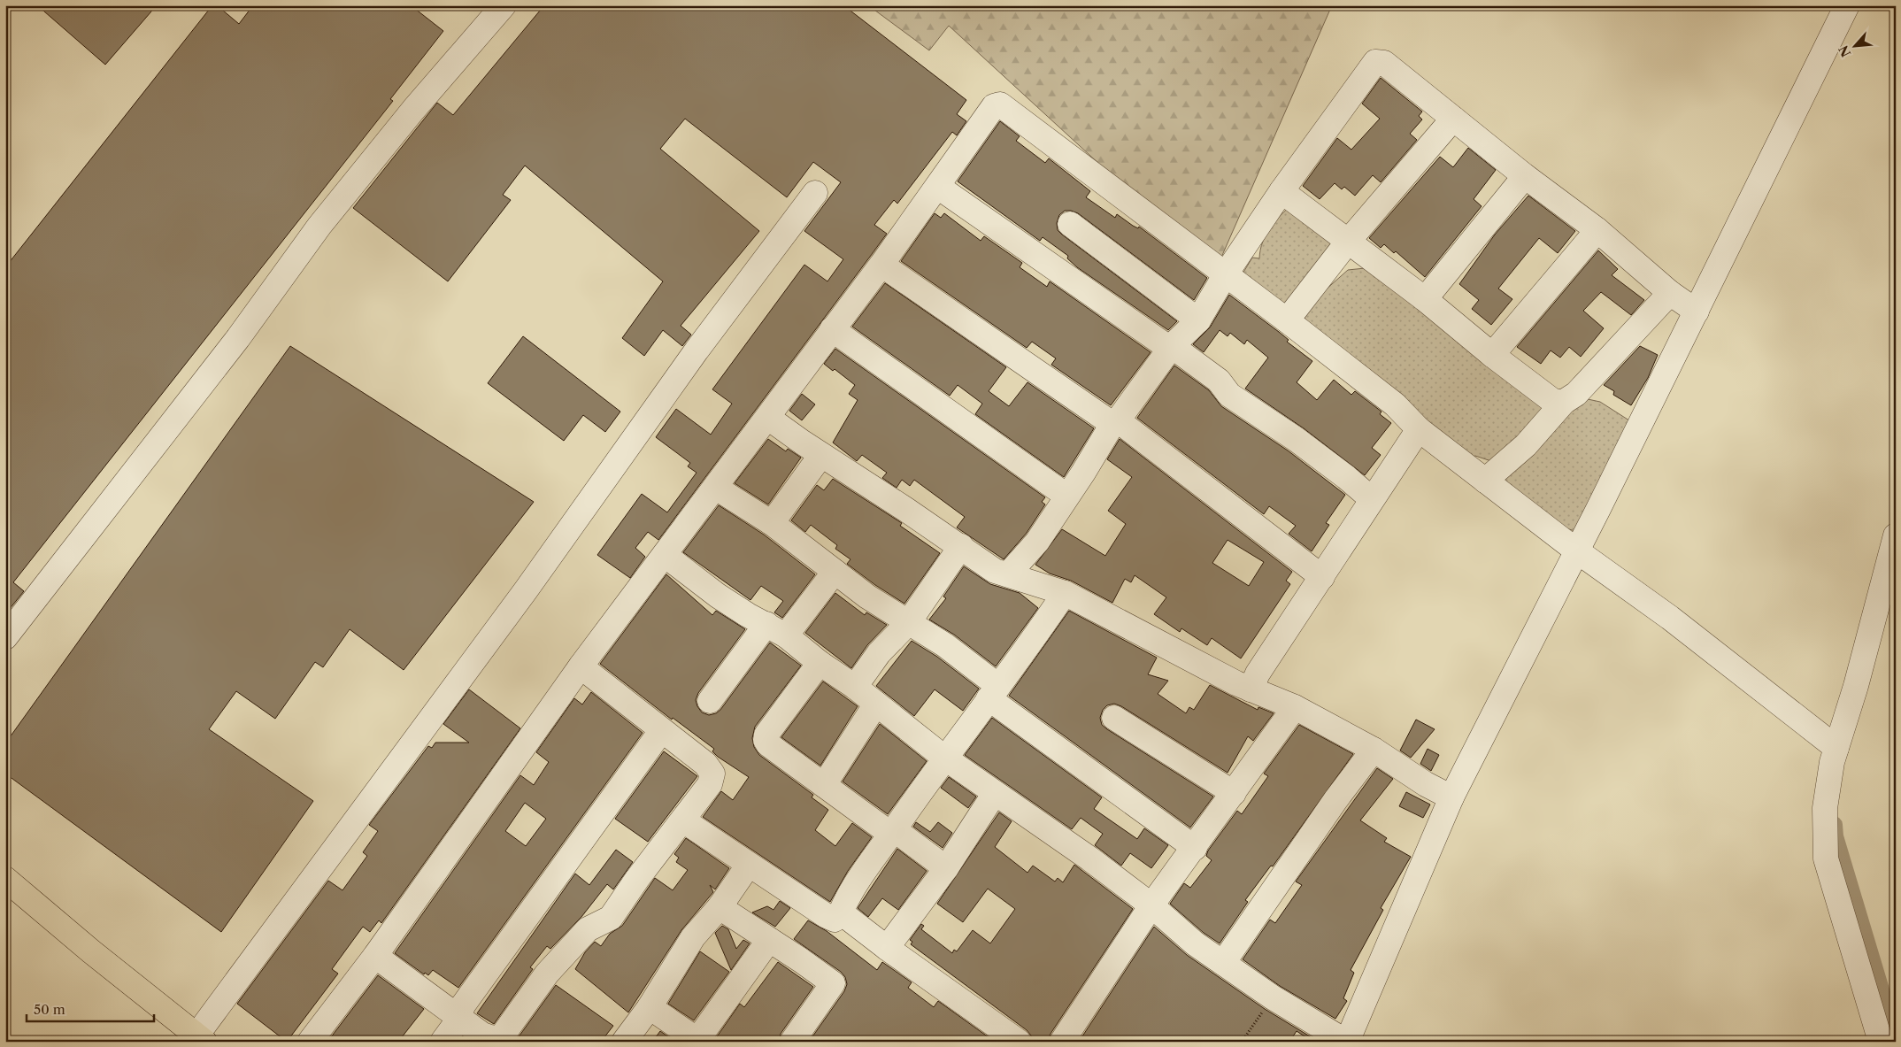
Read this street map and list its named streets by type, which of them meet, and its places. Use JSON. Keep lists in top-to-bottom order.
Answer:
{
  "scale_bar": "50 m",
  "north": "bottom left"
}
